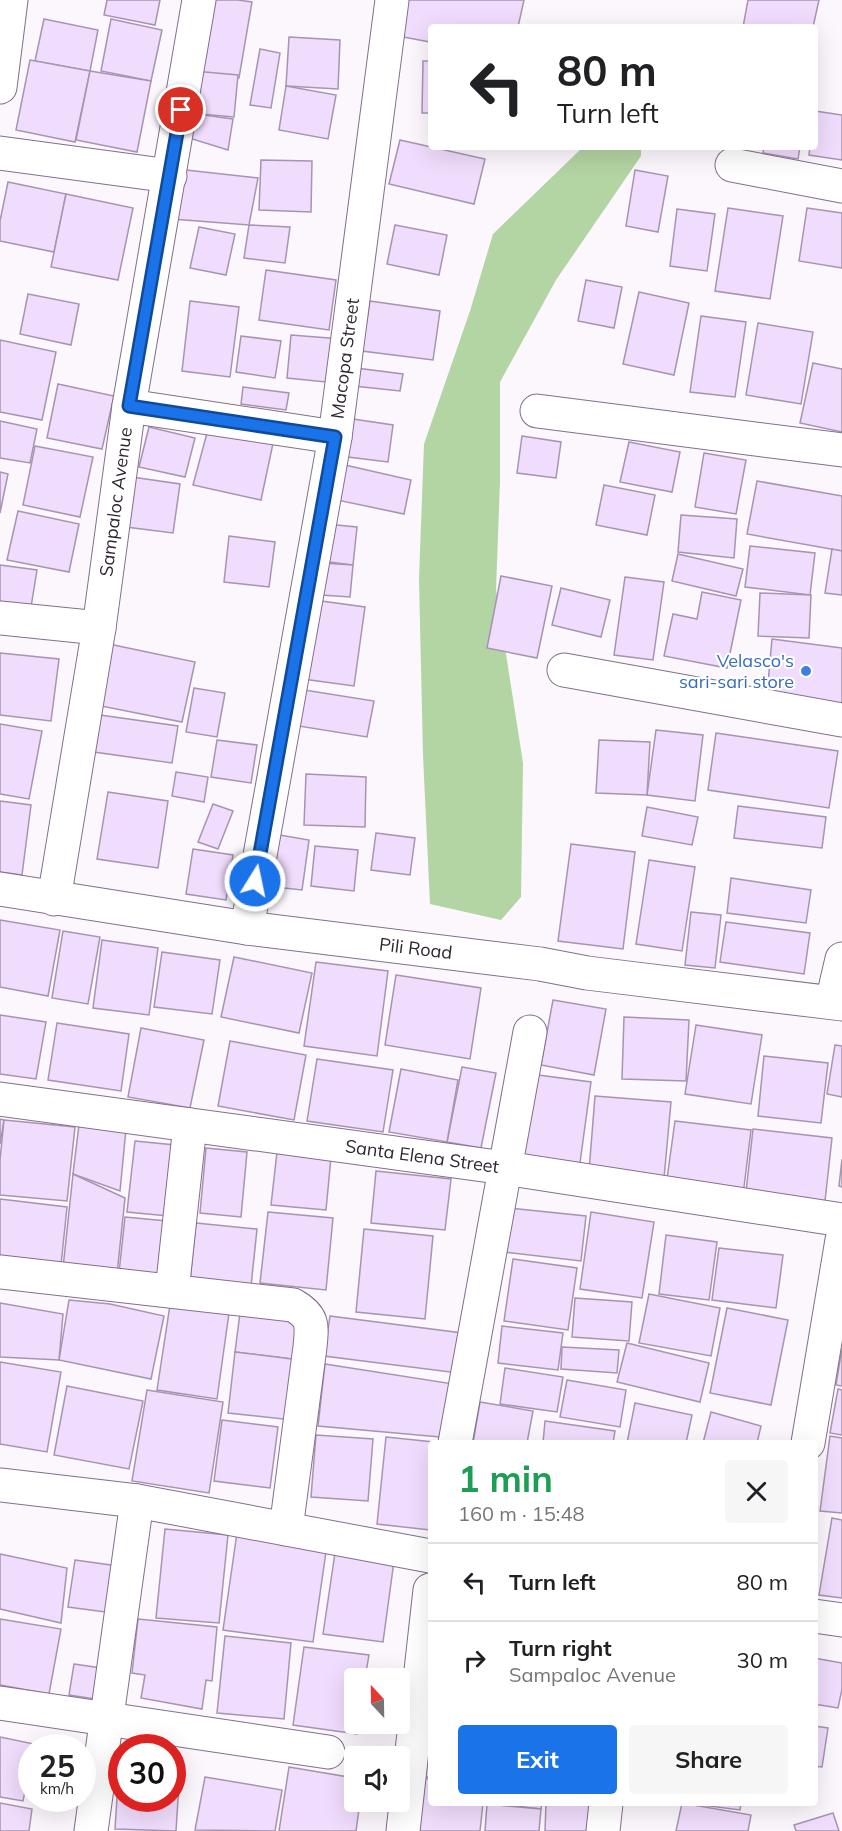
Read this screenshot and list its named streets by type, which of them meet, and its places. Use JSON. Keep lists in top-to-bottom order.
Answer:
{
  "streets": {
    "street": [
      "Macopa Street",
      "Sampaloc Avenue",
      "Pili Road",
      "Santa Elena Street"
    ]
  },
  "crossings": [
    ["Macopa Street", "Pili Road"],
    ["Sampaloc Avenue", "Pili Road"]
  ],
  "places": ["Velasco's sari-sari store"],
  "north": "top",
  "page": {
    "turn": ["80 m", "Turn left"],
    "heading": ["1 min", "160 m · 15:48"],
    "list": [
      {
        "name": "Turn left",
        "value": "80 m"
      },
      {
        "name": "Turn right",
        "note": "Sampaloc Avenue",
        "value": "30 m"
      }
    ],
    "buttons": ["Exit", "Share"],
    "speed": "25 km/h",
    "limit": "30"
  }
}
